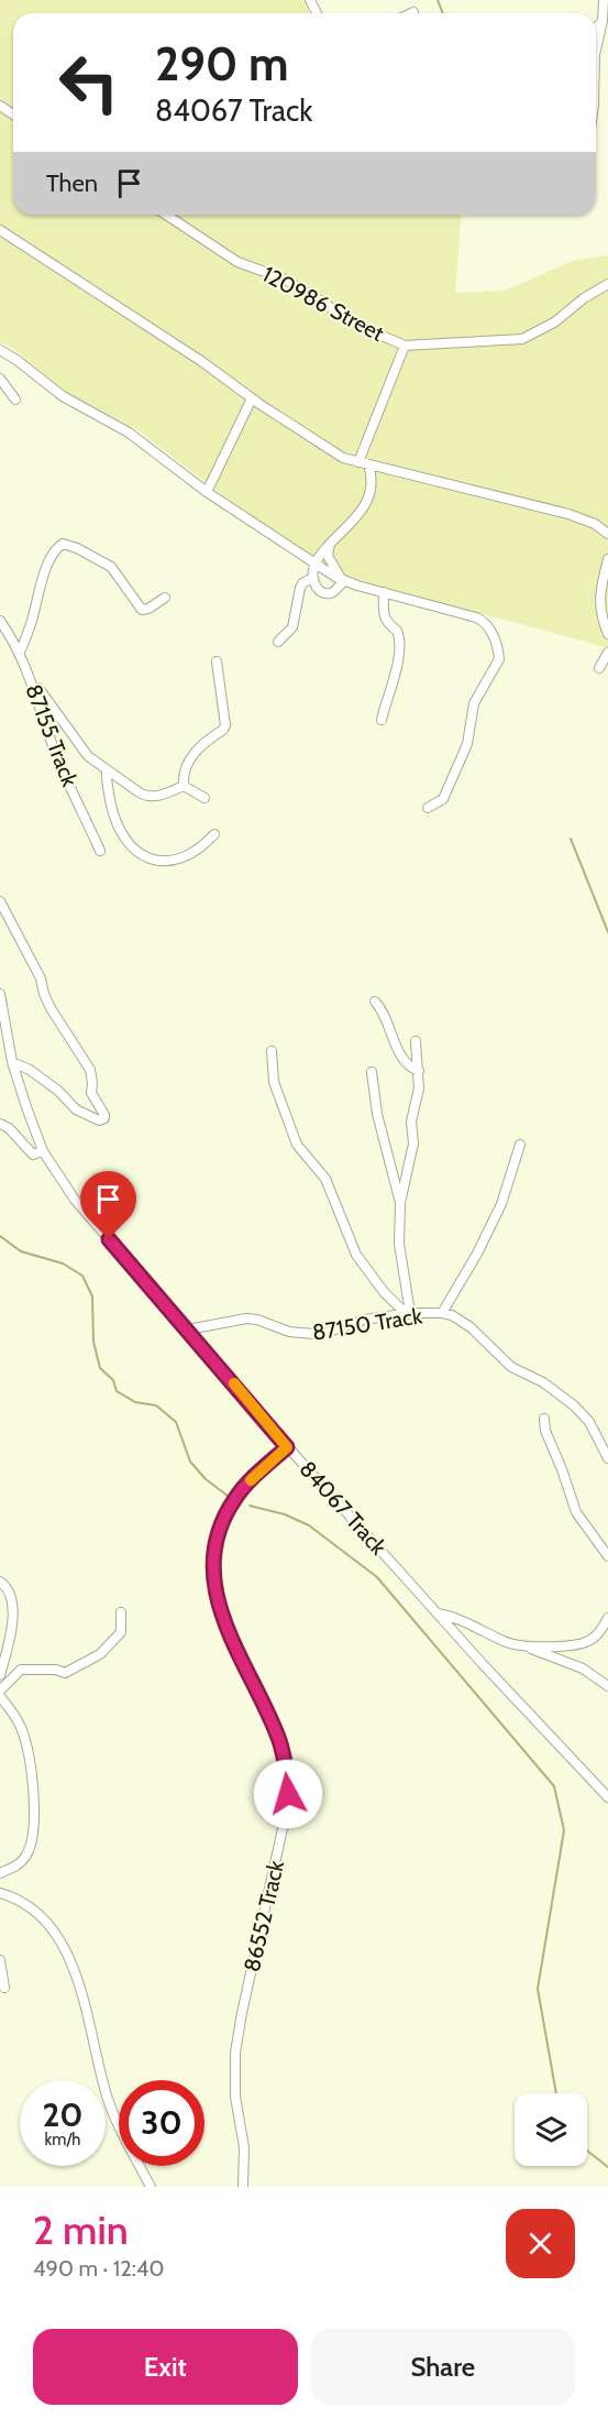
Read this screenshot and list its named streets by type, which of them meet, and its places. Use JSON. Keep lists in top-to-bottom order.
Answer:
{
  "streets": {
    "street": [
      "120986 Street",
      "87155 Track",
      "87150 Track",
      "84067 Track",
      "86552 Track"
    ]
  },
  "crossings": [
    ["87150 Track", "84067 Track"],
    ["84067 Track", "86552 Track"]
  ],
  "page": {
    "turn": ["290 m", "84067 Track"],
    "then": "Then",
    "speed": "20 km/h",
    "limit": "30",
    "heading": ["2 min", "490 m · 12:40"],
    "buttons": ["Exit", "Share"]
  }
}
